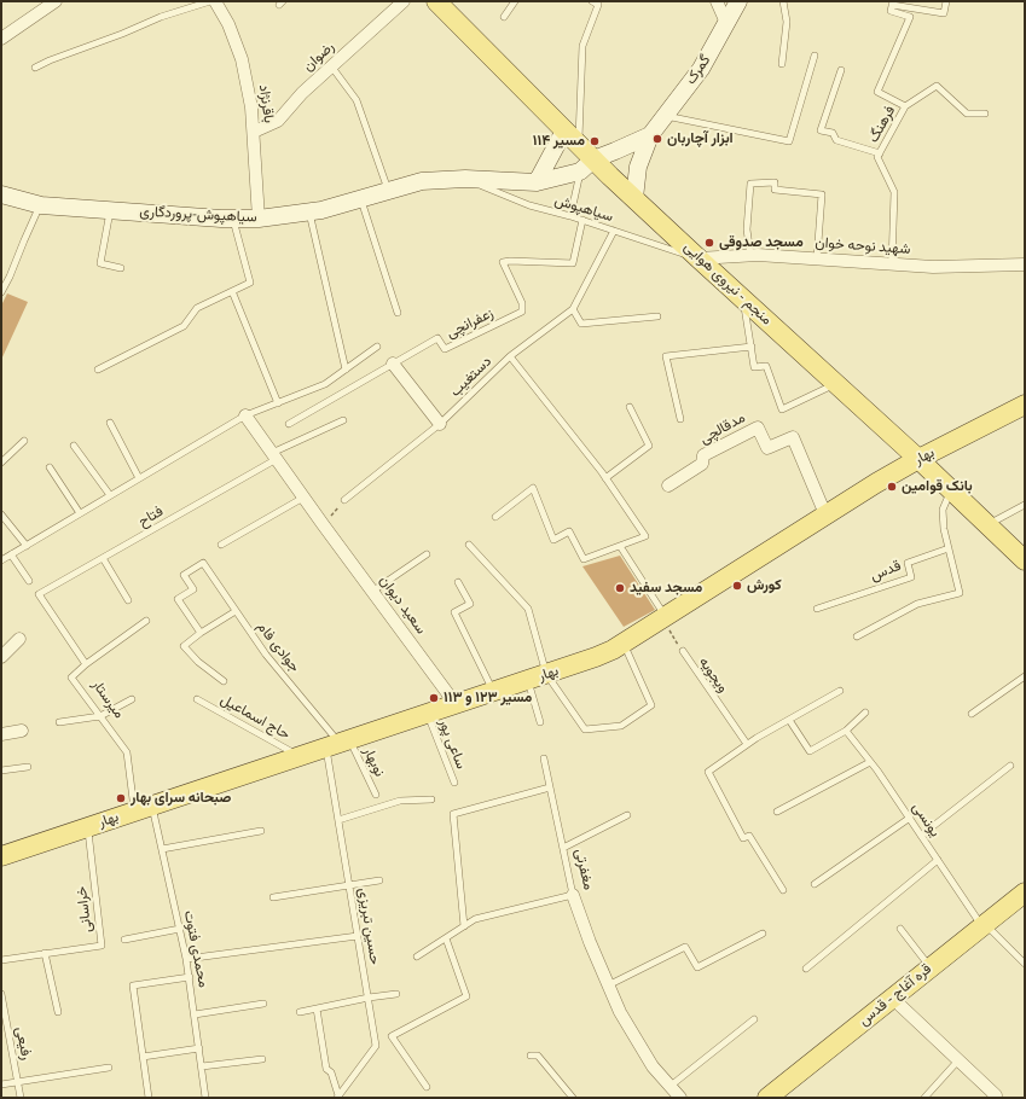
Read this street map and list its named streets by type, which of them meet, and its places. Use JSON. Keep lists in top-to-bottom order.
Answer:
{
  "streets": {
    "main road": ["منجم - نیروی هوایی", "بهار", "قره آغاج - قدس"],
    "street": [
      "رضوان",
      "گمرک",
      "باقرنژاد",
      "سیاهپوش-پروردگاری",
      "شهید نوحه خوان",
      "مدقالچی",
      "سعید دیوان",
      "مغفرتی"
    ],
    "lane": [
      "فرهنگ",
      "سیاهپوش",
      "زعفرانچی",
      "دستغیب",
      "فتاح",
      "قدس",
      "جوادی فام",
      "ویجویه",
      "میرستار",
      "حاج اسماعیل",
      "ساعی پور",
      "نوبهار",
      "یونسی",
      "خراسانی",
      "حسین تبریزی",
      "محمدی فتوت",
      "رفیعی"
    ]
  },
  "crossings": [
    ["رضوان", "باقرنژاد"],
    ["گمرک", "سیاهپوش-پروردگاری"],
    ["گمرک", "منجم - نیروی هوایی"],
    ["باقرنژاد", "سیاهپوش-پروردگاری"],
    ["فرهنگ", "شهید نوحه خوان"],
    ["سیاهپوش", "سیاهپوش-پروردگاری"],
    ["سیاهپوش", "شهید نوحه خوان"],
    ["سیاهپوش", "منجم - نیروی هوایی"],
    ["سیاهپوش", "زعفرانچی"],
    ["سیاهپوش", "دستغیب"],
    ["شهید نوحه خوان", "منجم - نیروی هوایی"],
    ["منجم - نیروی هوایی", "بهار"],
    ["مدقالچی", "بهار"],
    ["بهار", "سعید دیوان"],
    ["بهار", "جوادی فام"],
    ["بهار", "ویجویه"],
    ["بهار", "میرستار"],
    ["بهار", "حاج اسماعیل"],
    ["بهار", "ساعی پور"],
    ["بهار", "نوبهار"],
    ["بهار", "خراسانی"],
    ["بهار", "حسین تبریزی"],
    ["بهار", "محمدی فتوت"],
    ["فتاح", "سعید دیوان"],
    ["فتاح", "میرستار"],
    ["جوادی فام", "نوبهار"],
    ["جوادی فام", "حسین تبریزی"],
    ["میرستار", "محمدی فتوت"],
    ["نوبهار", "حسین تبریزی"],
    ["یونسی", "قره آغاج - قدس"]
  ],
  "places": [
    "ابزار آچاربان",
    "مسیر ۱۱۴",
    "مسجد صدوقی",
    "بانک قوامین",
    "کورش",
    "مسجد سفید",
    "مسیر ۱۲۳ و ۱۱۳",
    "صبحانه سرای بهار"
  ]
}
